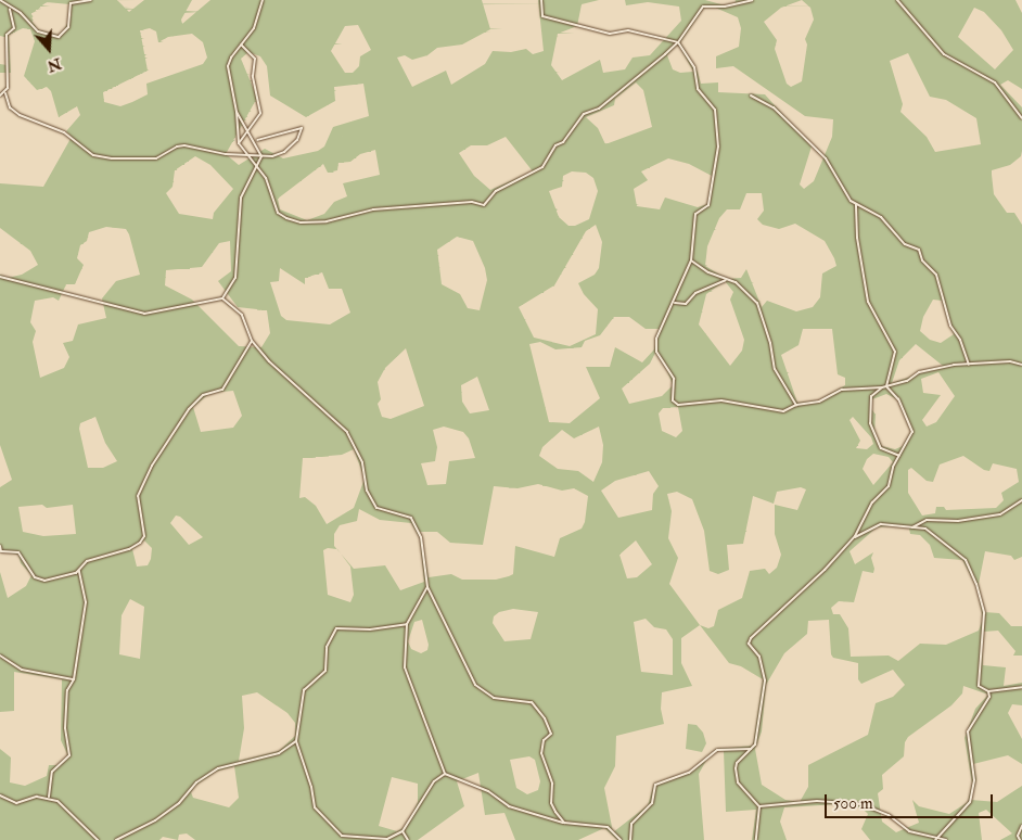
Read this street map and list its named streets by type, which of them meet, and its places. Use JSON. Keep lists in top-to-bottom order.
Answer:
{
  "scale_bar": "500 m",
  "north": "bottom"
}
